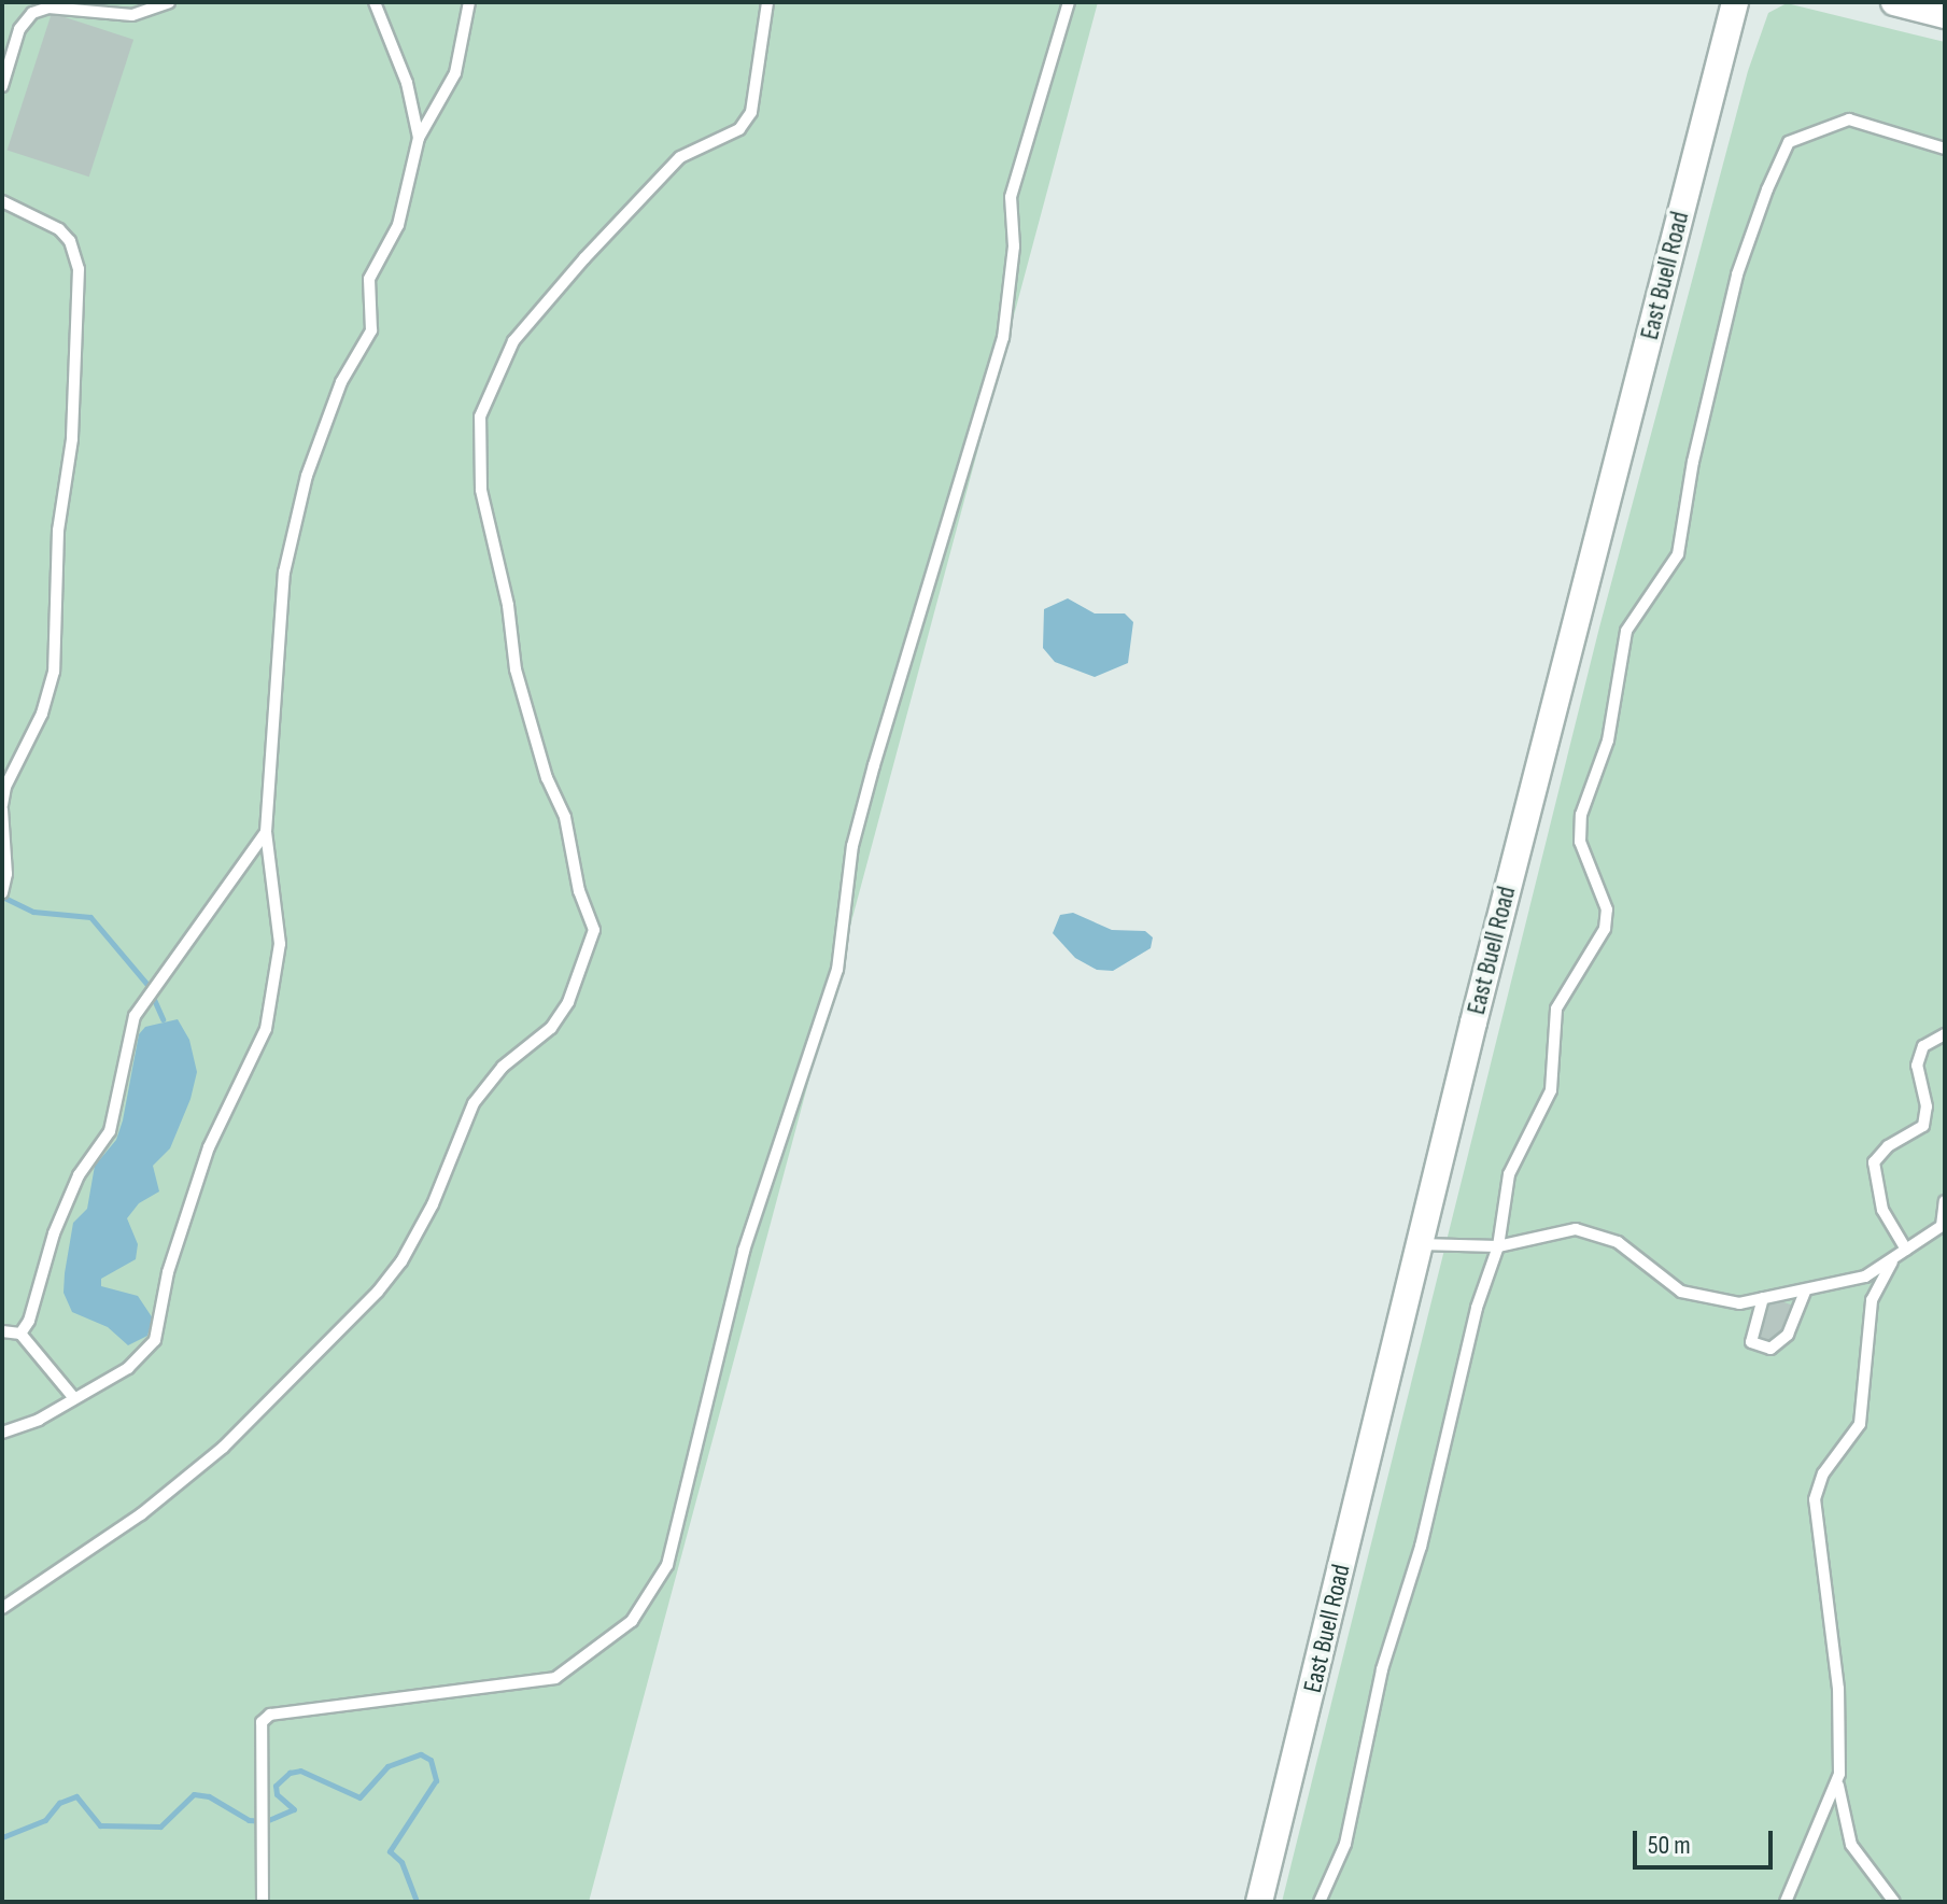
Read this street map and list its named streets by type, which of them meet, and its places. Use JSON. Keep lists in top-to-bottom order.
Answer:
{
  "streets": {
    "street": ["East Buell Road"]
  },
  "scale_bar": "50 m"
}
